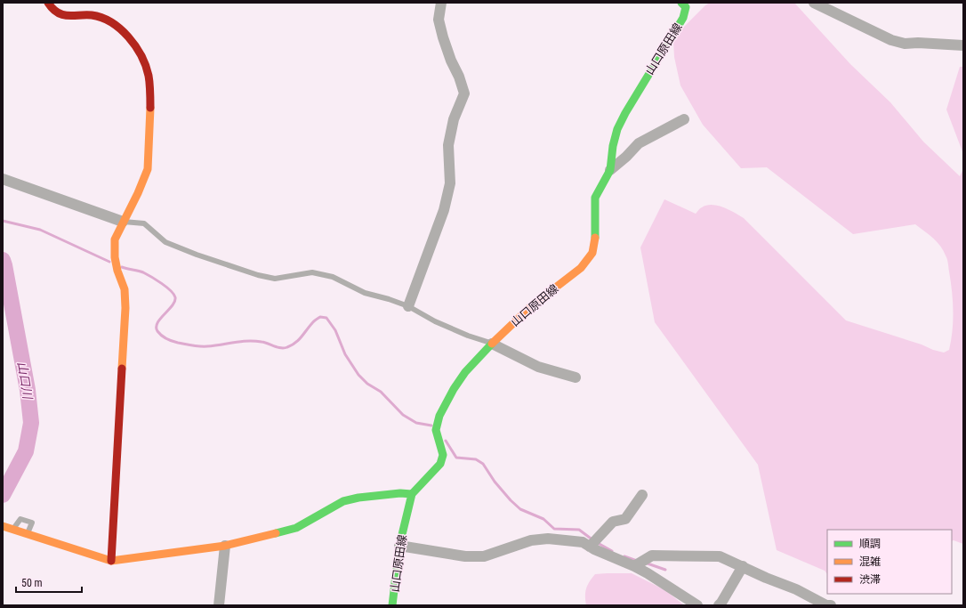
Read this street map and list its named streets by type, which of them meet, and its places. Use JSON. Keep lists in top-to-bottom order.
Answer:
{
  "streets": {
    "street": ["山口原田線"]
  },
  "water": ["山口川"],
  "legend": ["順調", "混雑", "渋滞"],
  "scale_bar": "50 m"
}
